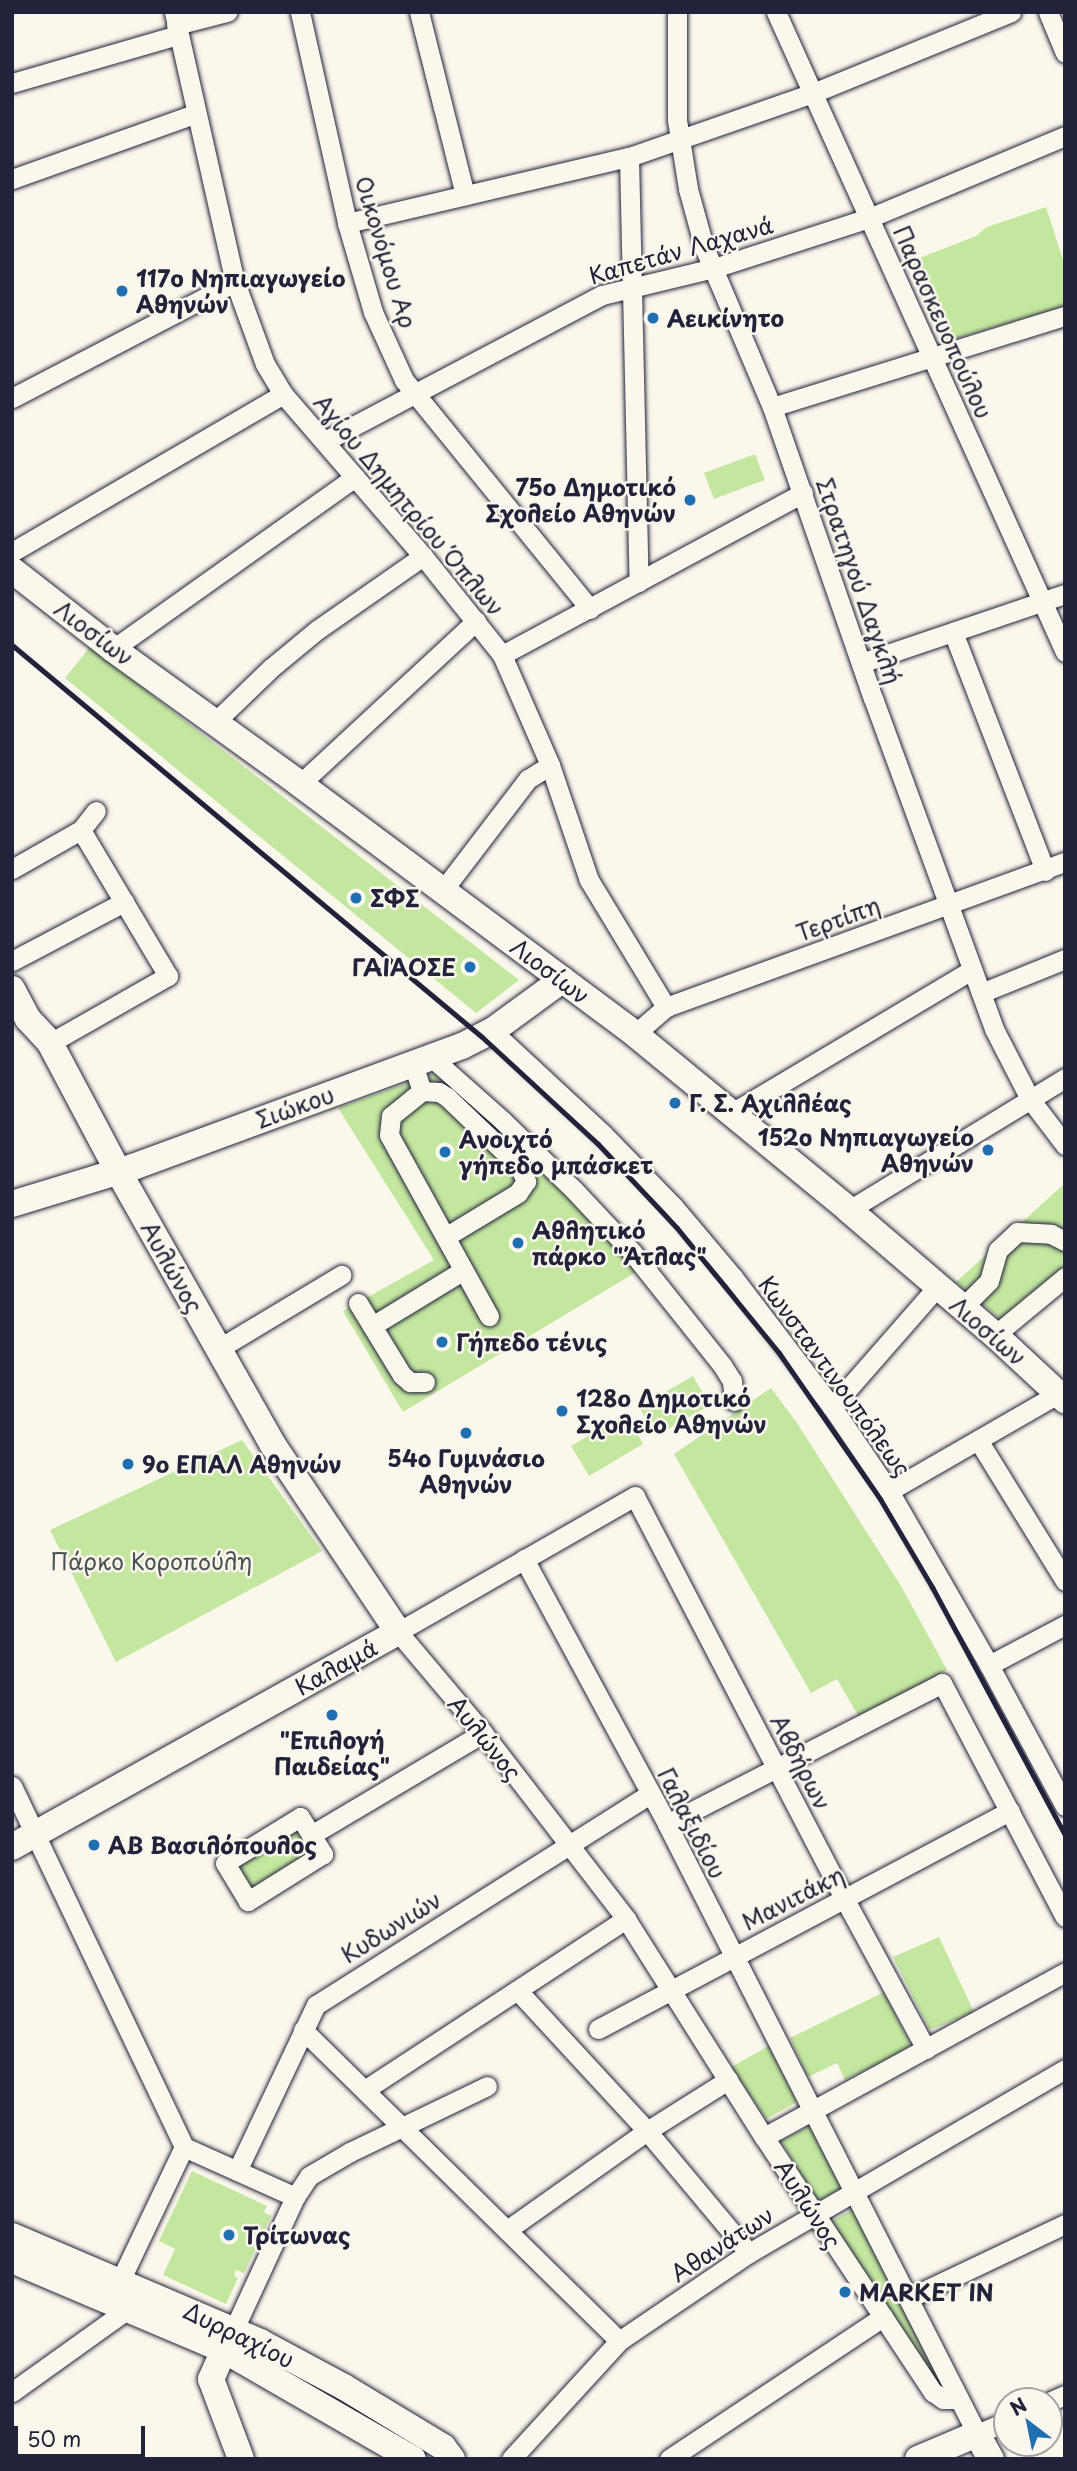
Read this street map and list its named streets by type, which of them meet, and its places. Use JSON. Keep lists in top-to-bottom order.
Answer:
{
  "streets": {
    "main road": [
      "Λιοσίων",
      "Σιώκου",
      "Αυλώνος",
      "Καλαμά",
      "Δυρραχίου"
    ],
    "street": [
      "Καπετάν Λαχανά",
      "Οικονόμου Αρ",
      "Παρασκευοπούλου",
      "Αγίου Δημητρίου Όπλων",
      "Στρατηγού Δαγκλή",
      "Τερτίπη",
      "Κωνσταντινουπόλεως",
      "Αβδήρων",
      "Γαλαξιδίου",
      "Μανιτάκη",
      "Κυδωνιών",
      "Αθανάτων"
    ]
  },
  "crossings": [
    ["Καπετάν Λαχανά", "Οικονόμου Αρ"],
    ["Καπετάν Λαχανά", "Παρασκευοπούλου"],
    ["Καπετάν Λαχανά", "Αγίου Δημητρίου Όπλων"],
    ["Καπετάν Λαχανά", "Στρατηγού Δαγκλή"],
    ["Αγίου Δημητρίου Όπλων", "Τερτίπη"],
    ["Στρατηγού Δαγκλή", "Τερτίπη"],
    ["Λιοσίων", "Τερτίπη"],
    ["Λιοσίων", "Σιώκου"],
    ["Σιώκου", "Αυλώνος"],
    ["Σιώκου", "Κωνσταντινουπόλεως"],
    ["Αυλώνος", "Καλαμά"],
    ["Αυλώνος", "Γαλαξιδίου"],
    ["Αυλώνος", "Μανιτάκη"],
    ["Αυλώνος", "Κυδωνιών"],
    ["Αυλώνος", "Αθανάτων"],
    ["Καλαμά", "Αβδήρων"],
    ["Καλαμά", "Γαλαξιδίου"],
    ["Αβδήρων", "Μανιτάκη"],
    ["Γαλαξιδίου", "Μανιτάκη"],
    ["Γαλαξιδίου", "Κυδωνιών"]
  ],
  "parks": ["Πάρκο Κοροπούλη"],
  "places": [
    "117ο Νηπιαγωγείο Αθηνών",
    "Αεικίνητο",
    "75ο Δημοτικό Σχολείο Αθηνών",
    "ΣΦΣ",
    "ΓΑΙΑΟΣΕ",
    "Γ. Σ. Αχιλλέας",
    "152ο Νηπιαγωγείο Αθηνών",
    "Ανοιχτό γήπεδο μπάσκετ",
    "Αθλητικό πάρκο \"Άτλας\"",
    "Γήπεδο τένις",
    "128ο Δημοτικό Σχολείο Αθηνών",
    "54ο Γυμνάσιο Αθηνών",
    "9ο ΕΠΑΛ Αθηνών",
    "\"Επιλογή Παιδείας\"",
    "ΑΒ Βασιλόπουλος",
    "Τρίτωνας",
    "MARKET IN"
  ],
  "scale_bar": "50 m",
  "north": "top left"
}
